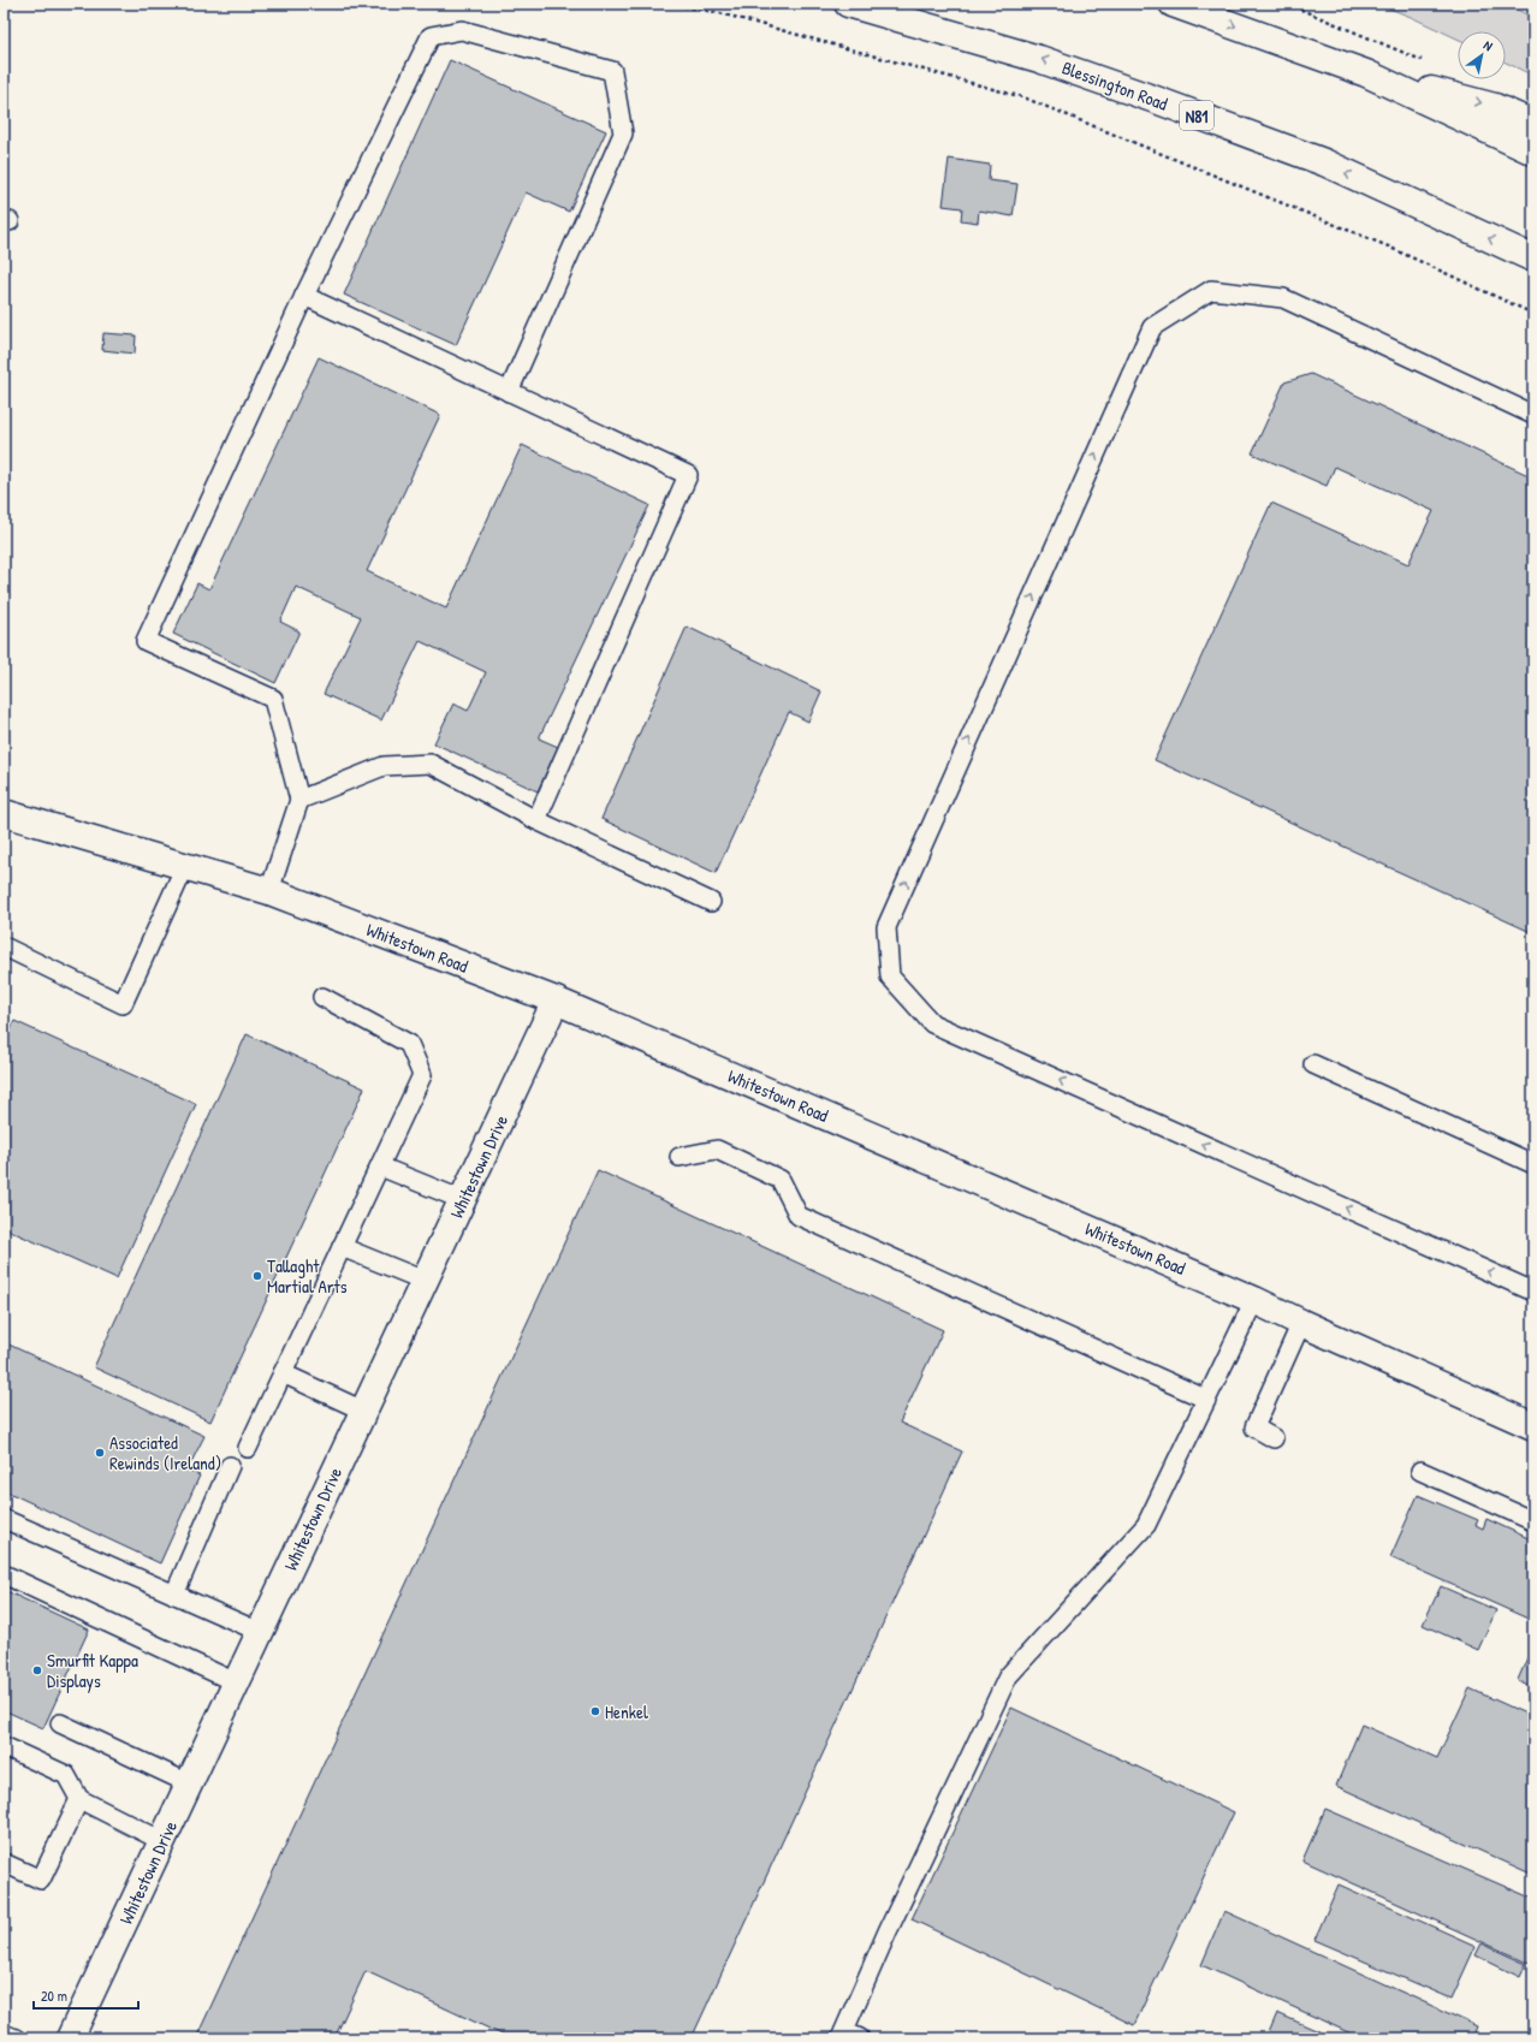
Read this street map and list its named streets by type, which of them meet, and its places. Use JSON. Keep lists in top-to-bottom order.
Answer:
{
  "streets": {
    "street": [
      "Blessington Road",
      "N81",
      "Whitestown Road",
      "Whitestown Drive"
    ]
  },
  "crossings": [
    ["Whitestown Road", "Whitestown Drive"]
  ],
  "places": [
    "Tallaght Martial Arts",
    "Associated Rewinds (Ireland)",
    "Smurfit Kappa Displays",
    "Henkel"
  ],
  "scale_bar": "20 m",
  "north": "top right"
}
